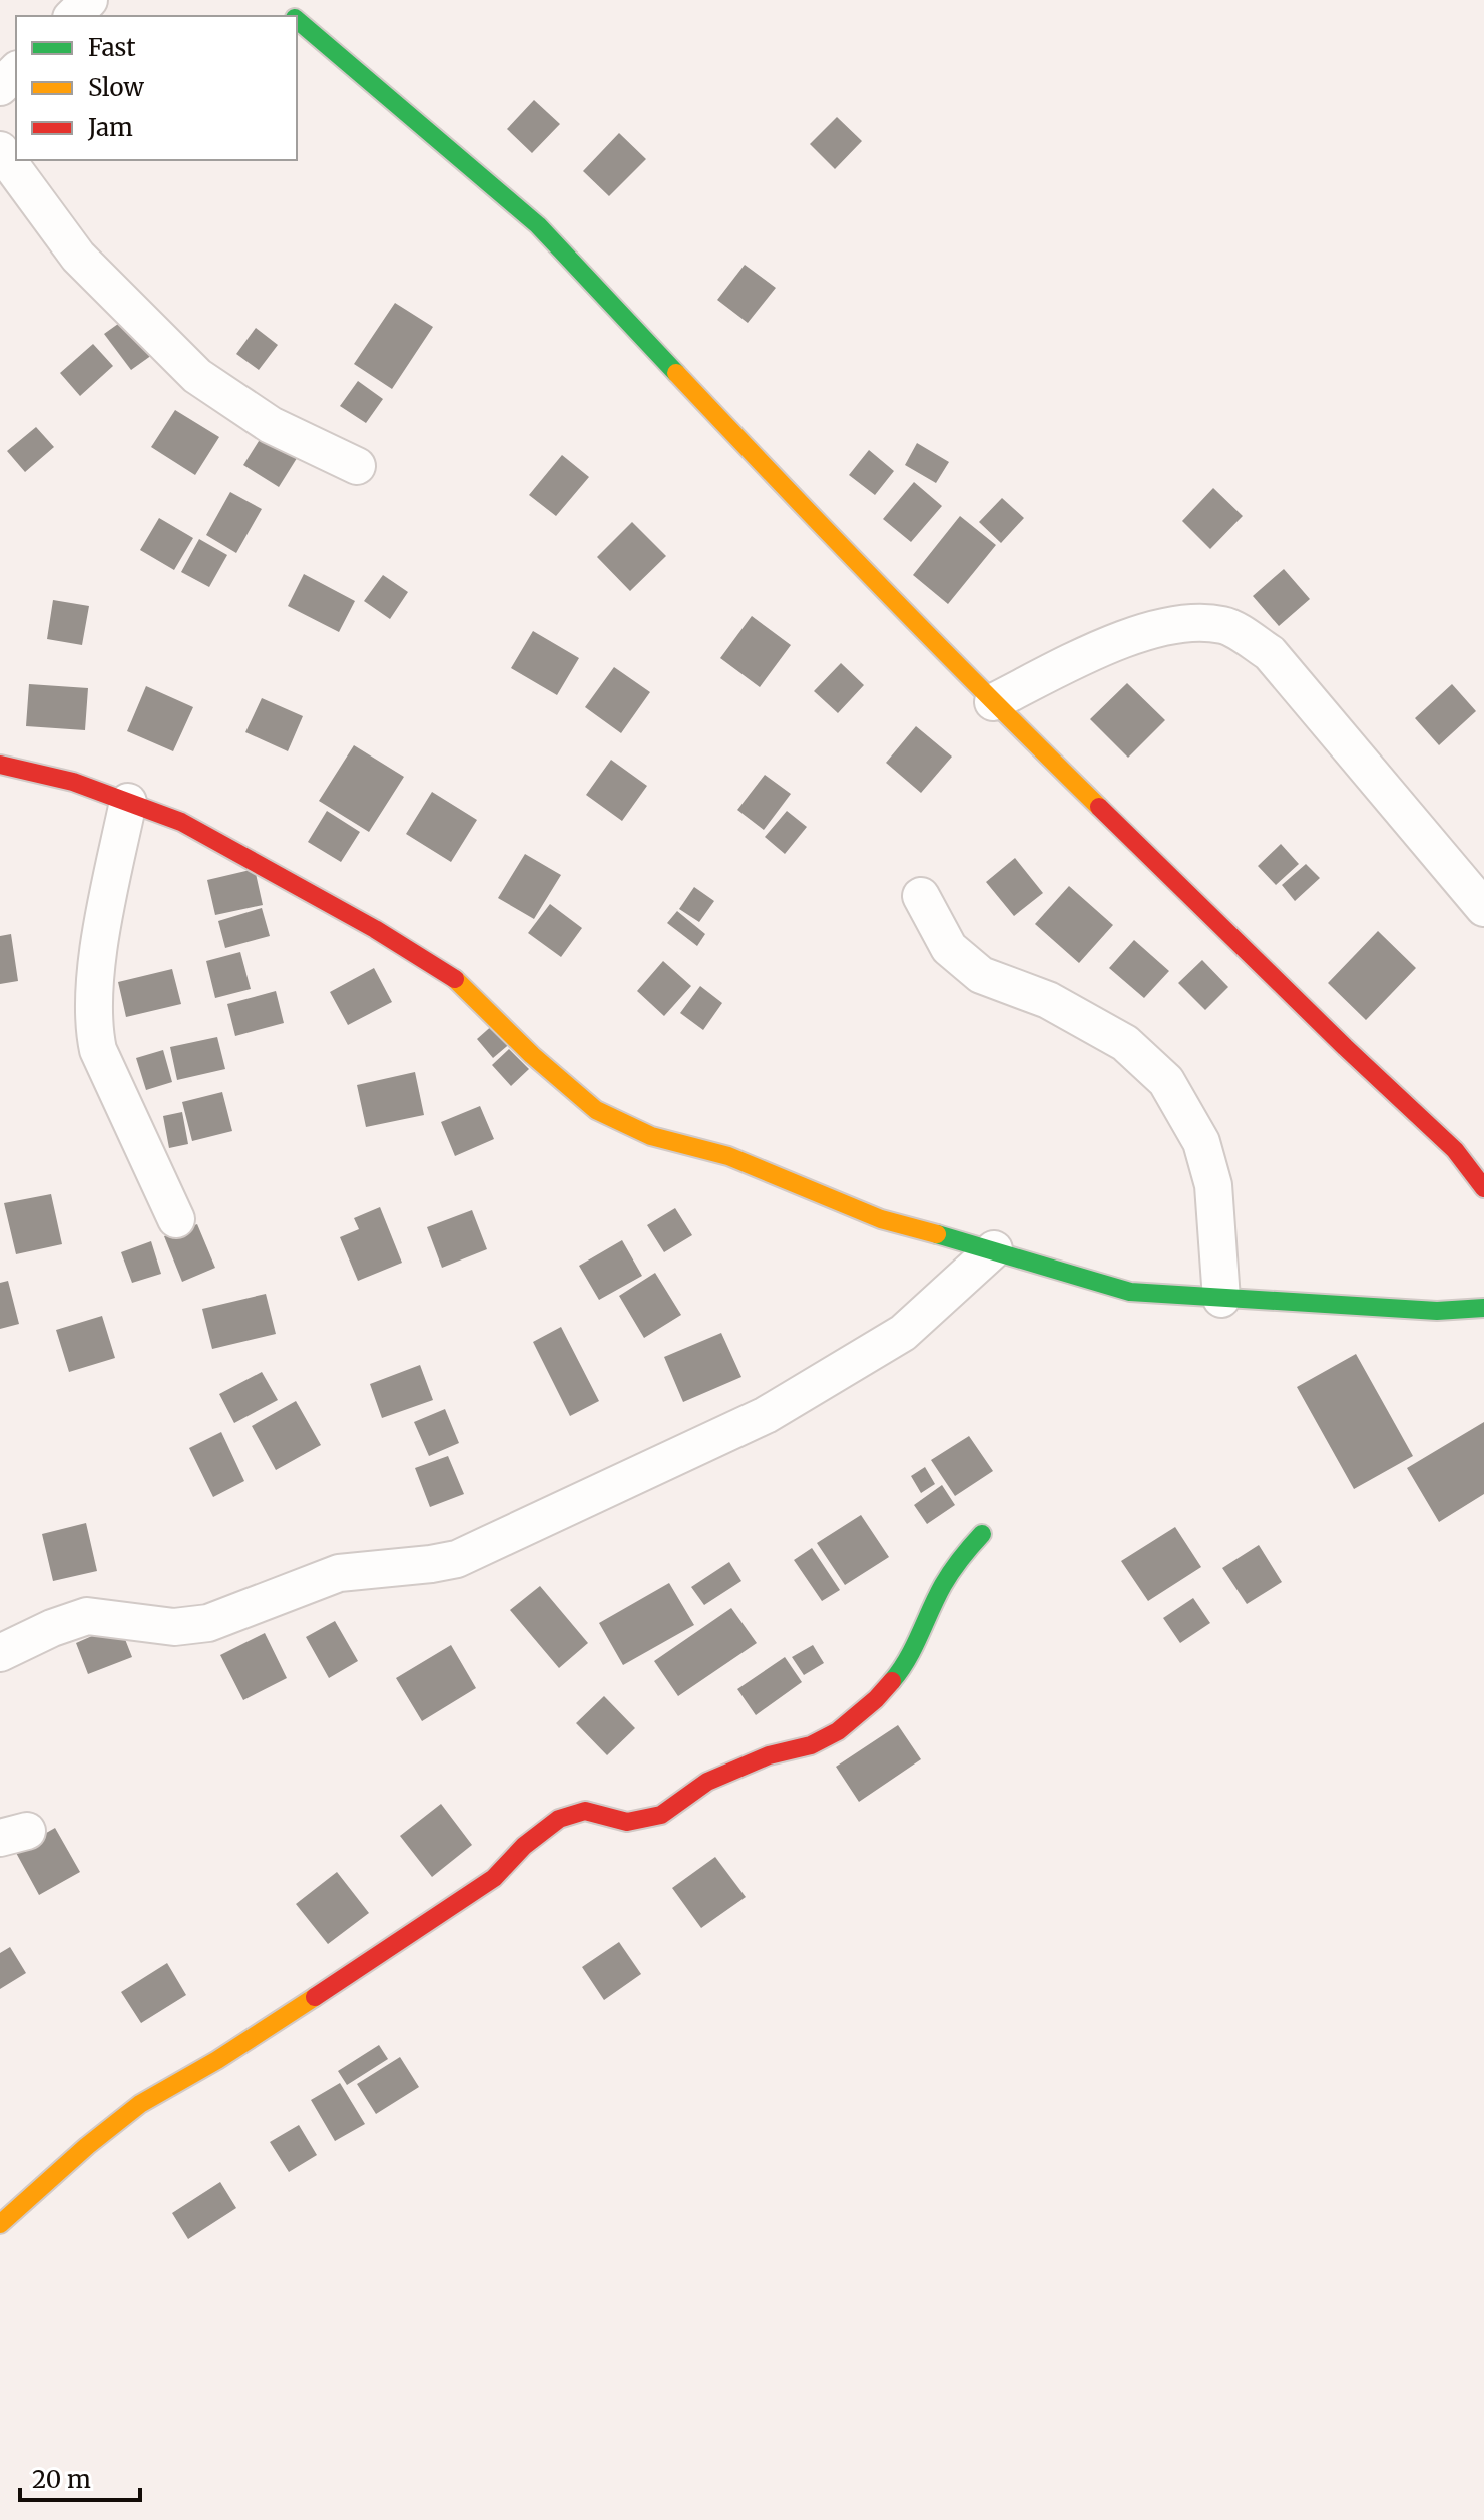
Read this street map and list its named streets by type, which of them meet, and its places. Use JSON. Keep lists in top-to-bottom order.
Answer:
{
  "legend": ["Fast", "Slow", "Jam"],
  "scale_bar": "20 m"
}
